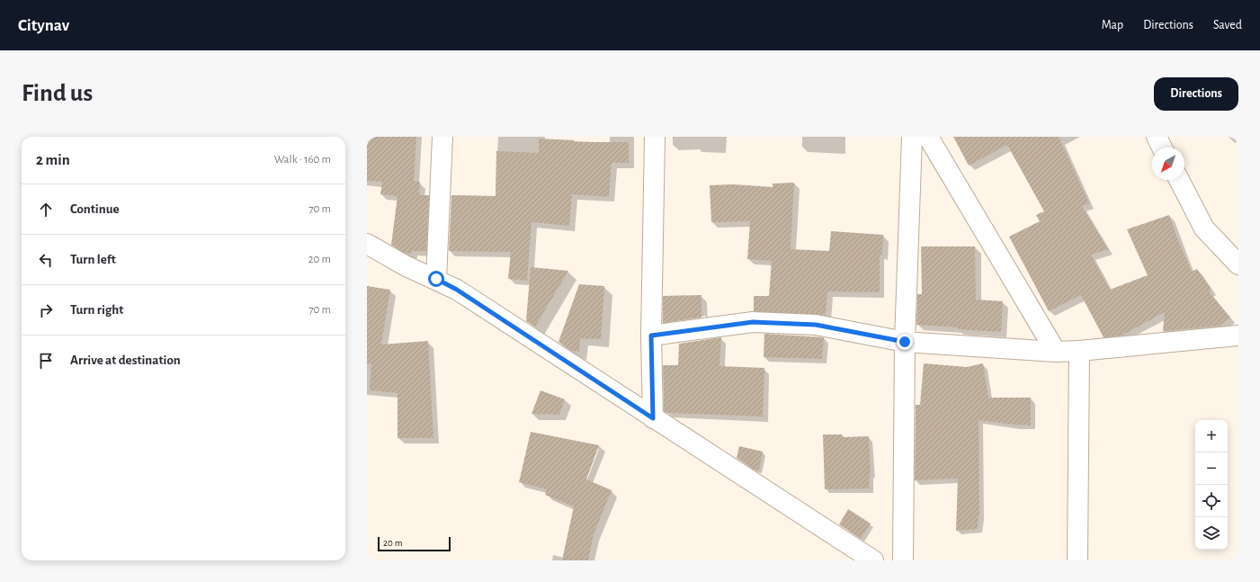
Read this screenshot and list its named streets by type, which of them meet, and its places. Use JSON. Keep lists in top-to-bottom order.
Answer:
{
  "scale_bar": "20 m",
  "north": "bottom left",
  "page": {
    "header": "Citynav",
    "nav": ["Map", "Directions", "Saved"],
    "buttons": "Directions",
    "title": "Find us",
    "heading": ["2 min", "Walk · 160 m"],
    "list": [
      ["Continue", "70 m"],
      ["Turn left", "20 m"],
      ["Turn right", "70 m"],
      "Arrive at destination"
    ],
    "map_buttons": ["+", "−"],
    "scale": "20 m"
  }
}
